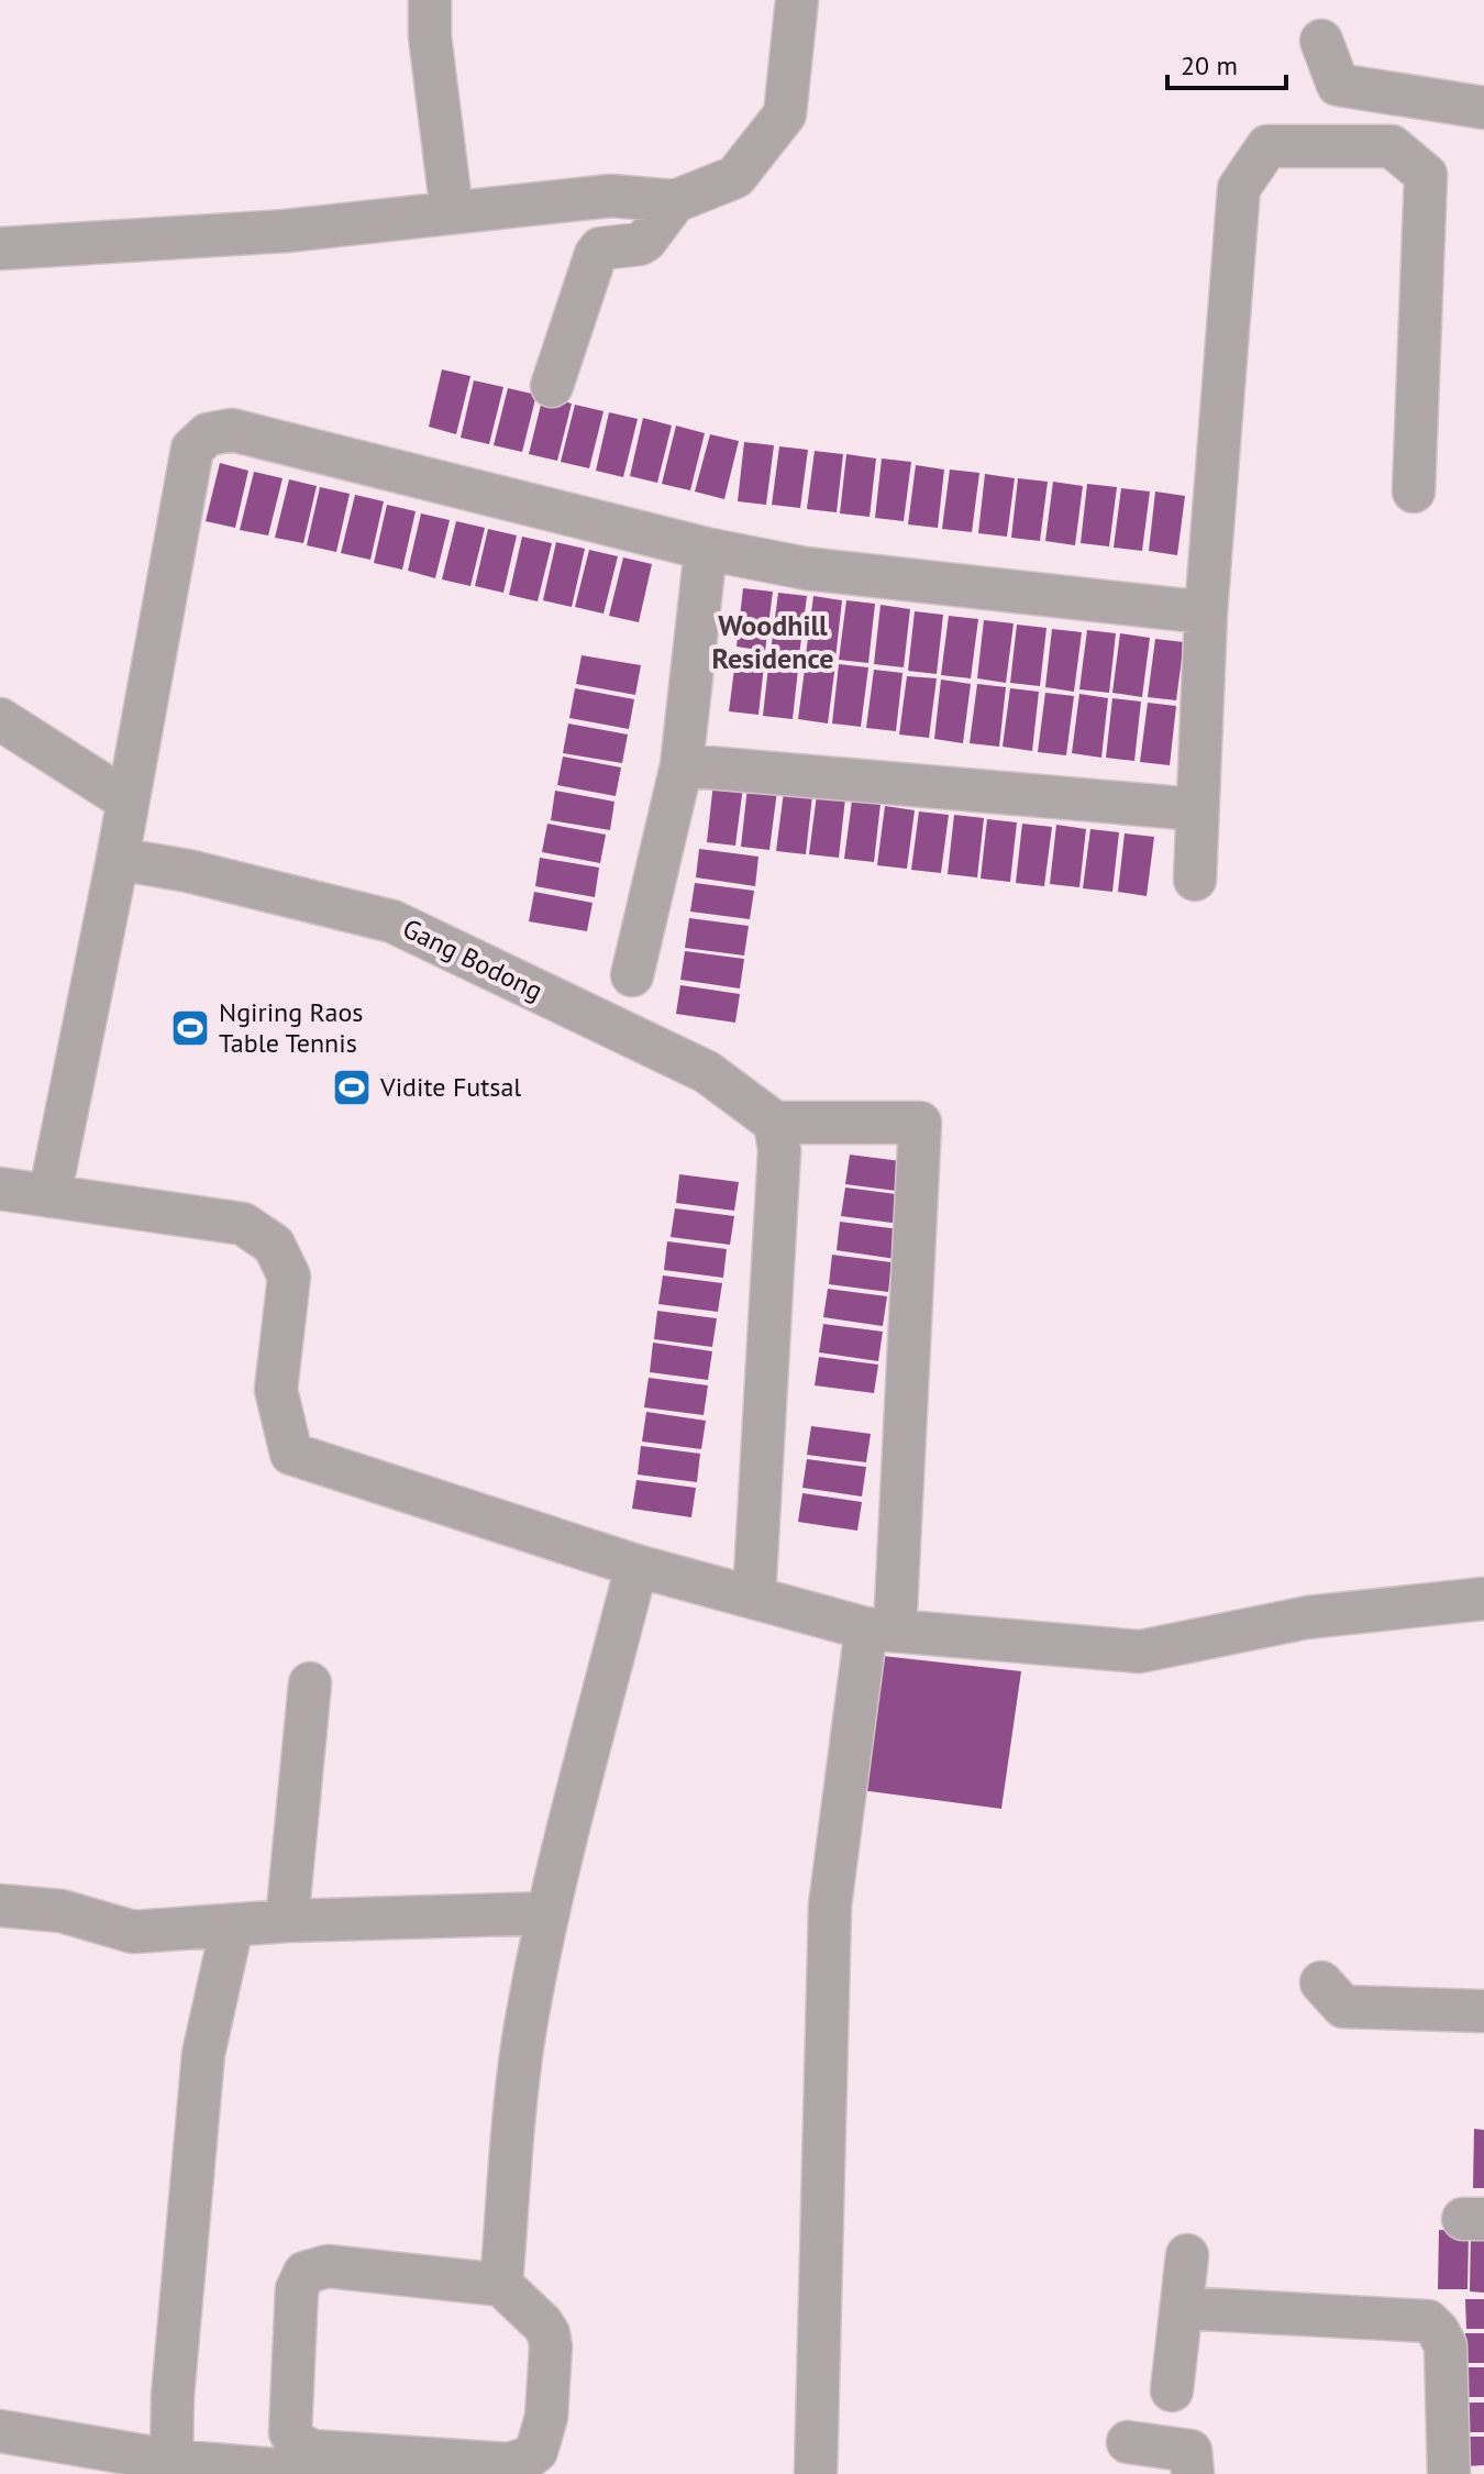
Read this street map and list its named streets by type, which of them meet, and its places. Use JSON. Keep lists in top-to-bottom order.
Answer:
{
  "streets": {
    "street": ["Gang Bodong"]
  },
  "districts": ["Woodhill Residence"],
  "places": {
    "sports": ["Ngiring Raos Table Tennis", "Vidite Futsal"]
  },
  "scale_bar": "20 m"
}
